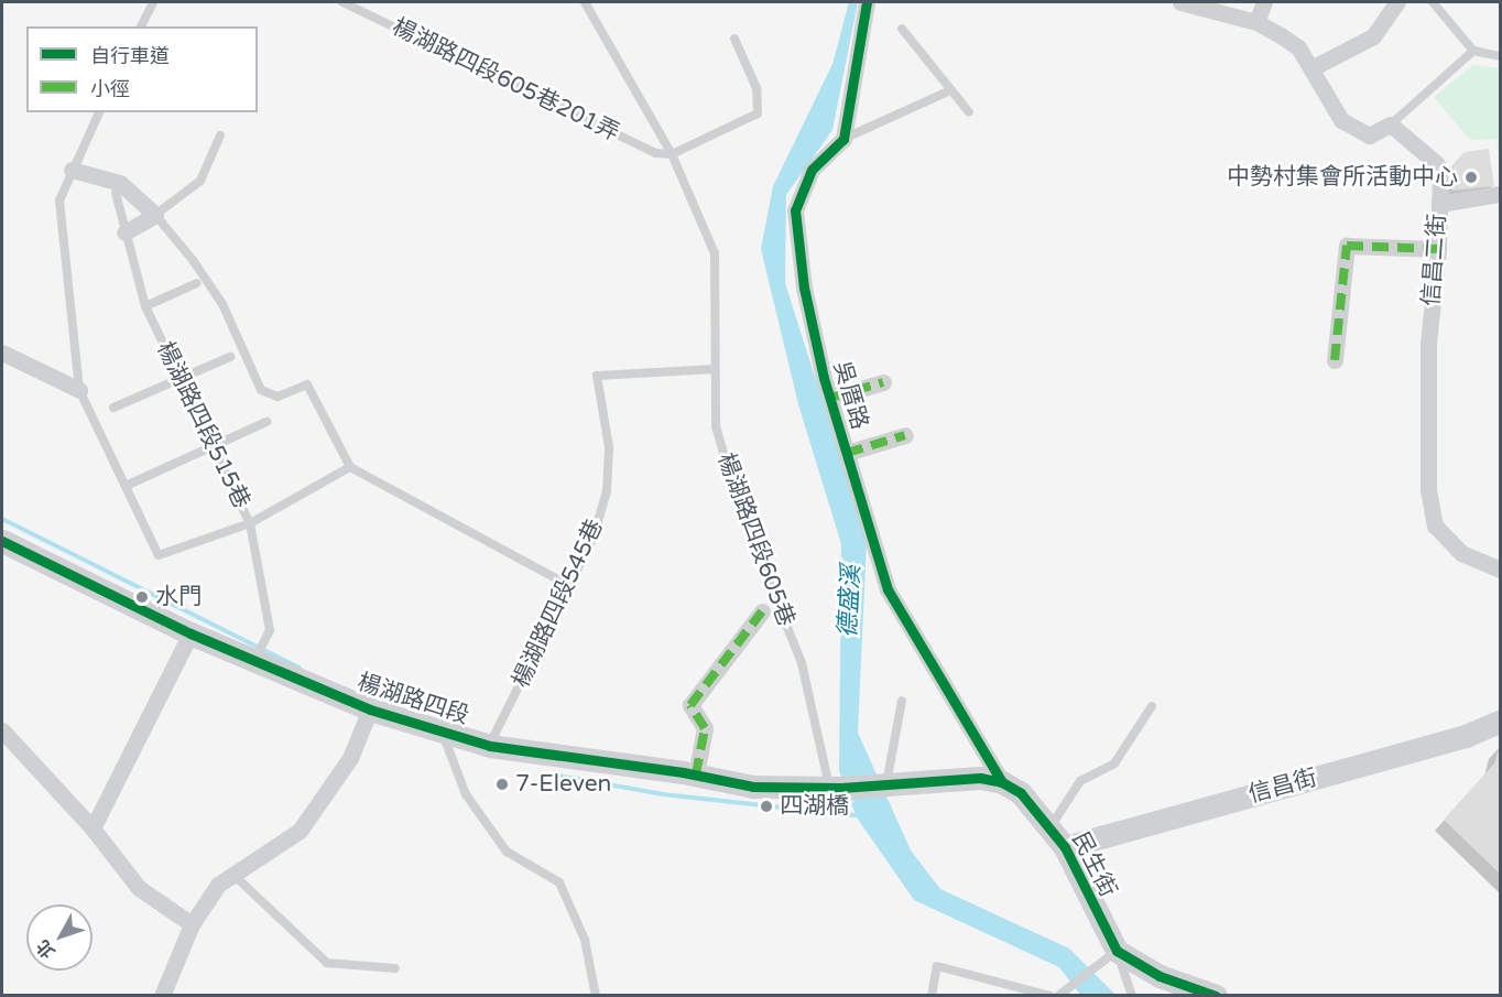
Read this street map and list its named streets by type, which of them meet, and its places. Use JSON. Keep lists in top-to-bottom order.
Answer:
{
  "streets": {
    "street": [
      "信昌二街",
      "吳厝路",
      "楊湖路四段",
      "信昌街",
      "民生街"
    ],
    "lane": [
      "楊湖路四段605巷201弄",
      "楊湖路四段515巷",
      "楊湖路四段605巷",
      "楊湖路四段545巷"
    ]
  },
  "crossings": [
    ["楊湖路四段605巷201弄", "楊湖路四段605巷"],
    ["吳厝路", "民生街"],
    ["楊湖路四段515巷", "楊湖路四段"],
    ["楊湖路四段605巷", "楊湖路四段545巷"],
    ["楊湖路四段605巷", "楊湖路四段"],
    ["楊湖路四段545巷", "楊湖路四段"],
    ["信昌街", "民生街"]
  ],
  "water": ["德盛溪"],
  "places": [
    "中勢村集會所活動中心",
    "水門",
    "7-Eleven",
    "四湖橋"
  ],
  "legend": ["自行車道", "小徑"],
  "north": "bottom left"
}
